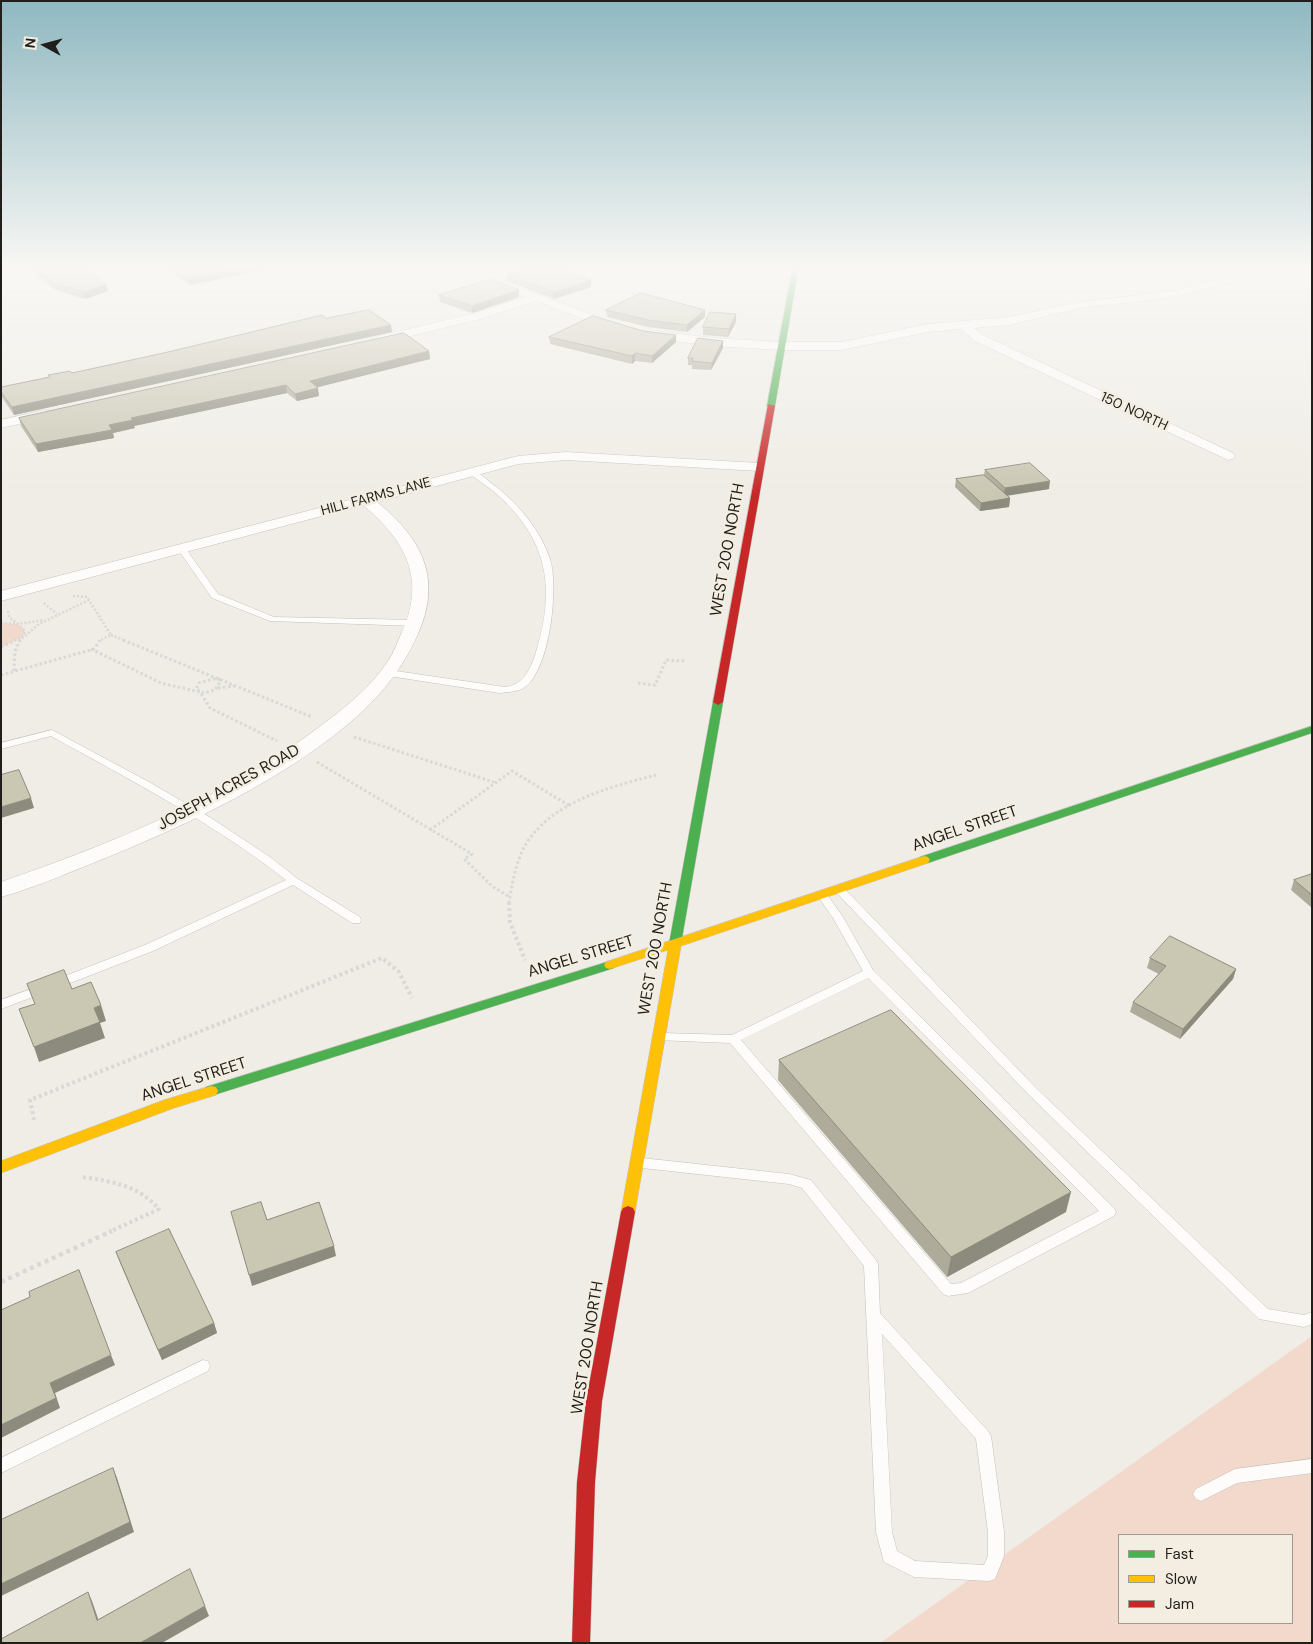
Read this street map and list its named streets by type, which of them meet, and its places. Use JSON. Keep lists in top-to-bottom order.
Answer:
{
  "streets": {
    "main road": ["WEST 200 NORTH", "ANGEL STREET"],
    "street": ["150 NORTH", "HILL FARMS LANE", "JOSEPH ACRES ROAD"]
  },
  "crossings": [
    ["HILL FARMS LANE", "WEST 200 NORTH"],
    ["HILL FARMS LANE", "JOSEPH ACRES ROAD"],
    ["WEST 200 NORTH", "ANGEL STREET"]
  ],
  "legend": ["Fast", "Slow", "Jam"],
  "north": "left"
}
